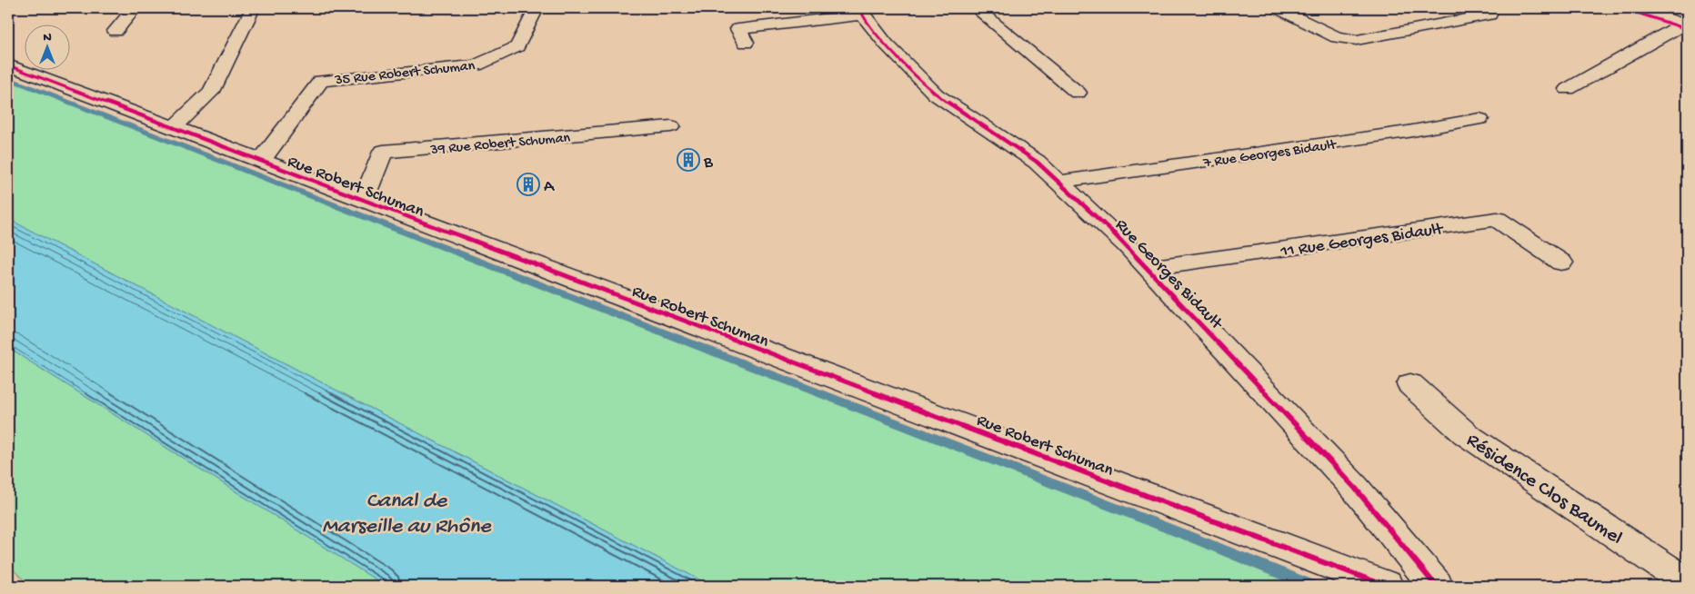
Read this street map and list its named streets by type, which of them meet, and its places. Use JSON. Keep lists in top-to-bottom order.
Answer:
{
  "streets": {
    "street": [
      "35 Rue Robert Schuman",
      "39 Rue Robert Schuman",
      "7 Rue Georges Bidault",
      "Rue Robert Schuman",
      "11 Rue Georges Bidault",
      "Rue Georges Bidault",
      "Résidence Clos Baumel"
    ]
  },
  "crossings": [
    ["35 Rue Robert Schuman", "Rue Robert Schuman"],
    ["39 Rue Robert Schuman", "Rue Robert Schuman"],
    ["7 Rue Georges Bidault", "Rue Georges Bidault"],
    ["11 Rue Georges Bidault", "Rue Georges Bidault"]
  ],
  "water": ["Canal de Marseille au Rhône"],
  "places": {
    "building": ["B", "A"]
  },
  "north": "top"
}
